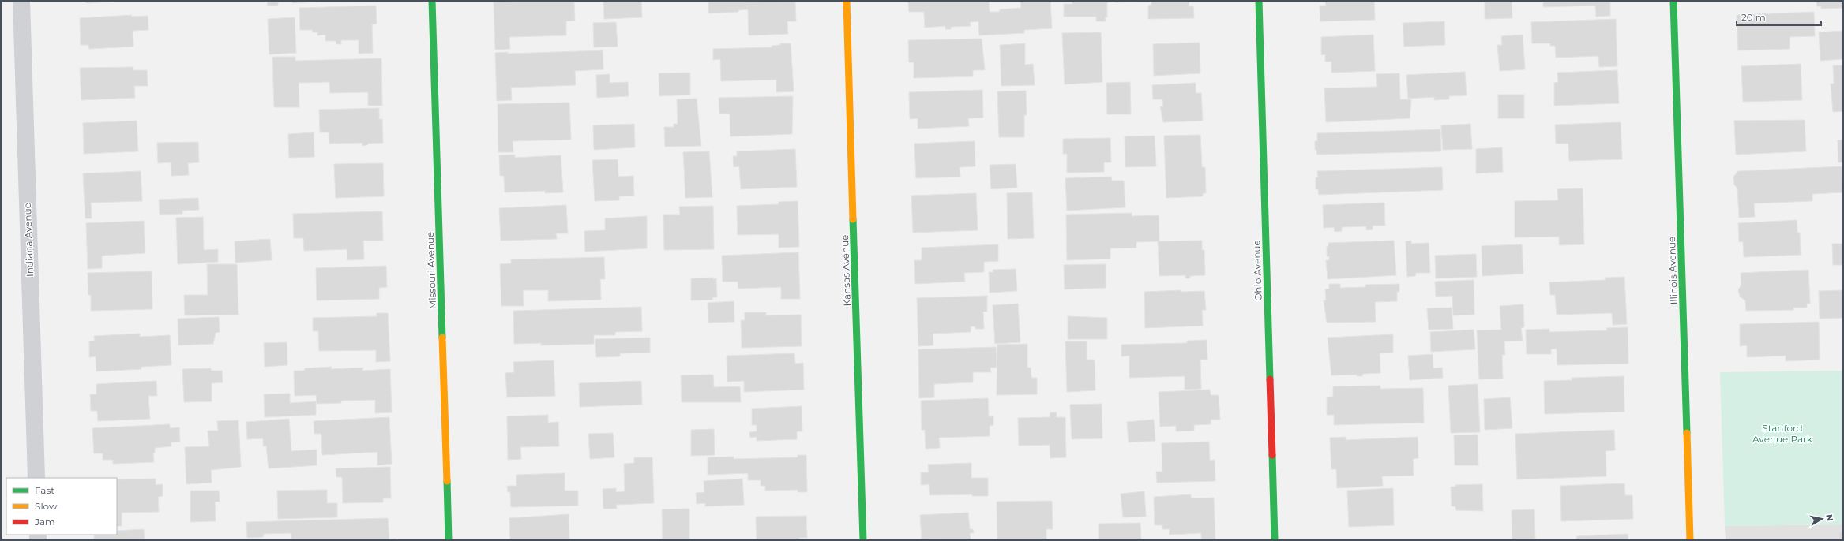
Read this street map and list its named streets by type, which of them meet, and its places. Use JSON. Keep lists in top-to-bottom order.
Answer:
{
  "streets": {
    "street": [
      "Indiana Avenue",
      "Missouri Avenue",
      "Kansas Avenue",
      "Ohio Avenue",
      "Illinois Avenue"
    ]
  },
  "parks": ["Stanford Avenue Park"],
  "legend": ["Fast", "Slow", "Jam"],
  "scale_bar": "20 m",
  "north": "right"
}
